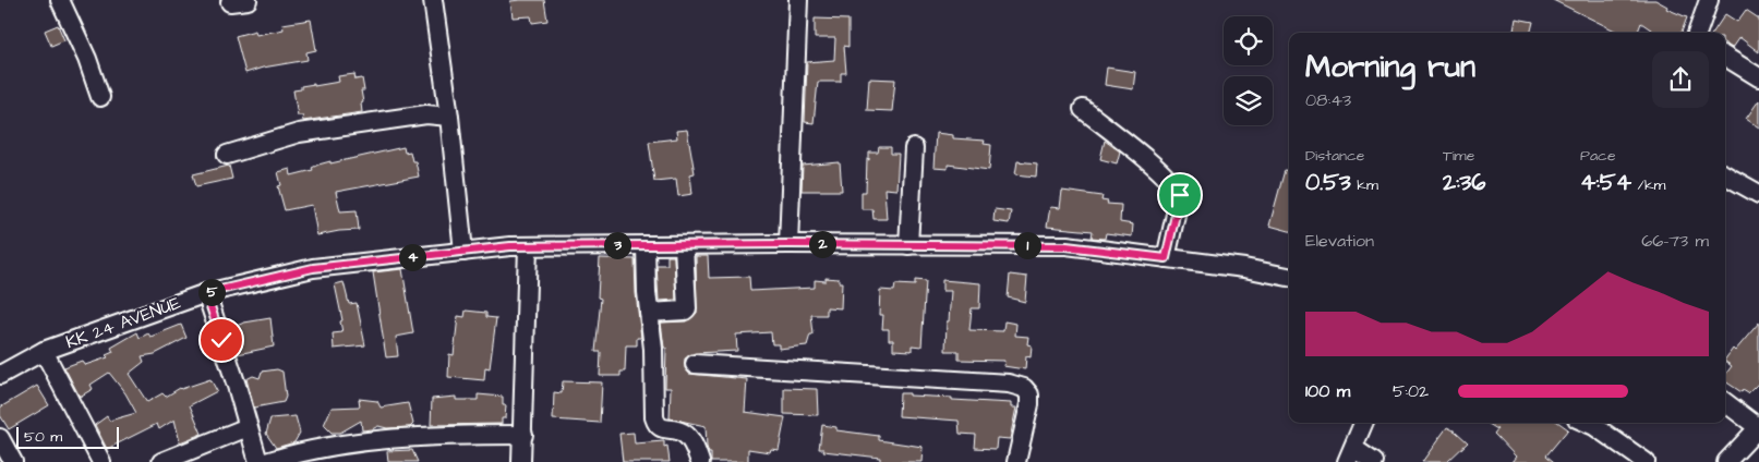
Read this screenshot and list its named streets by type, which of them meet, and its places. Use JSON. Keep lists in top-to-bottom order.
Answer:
{
  "streets": {
    "street": ["KK 24 AVENUE"]
  },
  "scale_bar": "50 m",
  "page": {
    "heading": ["Morning run", "08:43"],
    "stats": [
      ["Distance", "0.53 km"],
      ["Time", "2:36"],
      ["Pace", "4:54 /km"]
    ],
    "chart": ["Elevation", "66–73 m"],
    "pins": [
      "2",
      "1",
      "3",
      "4",
      "5"
    ],
    "list": [
      {
        "name": "100 m",
        "note": "5:02"
      }
    ],
    "scale": "50 m"
  }
}
